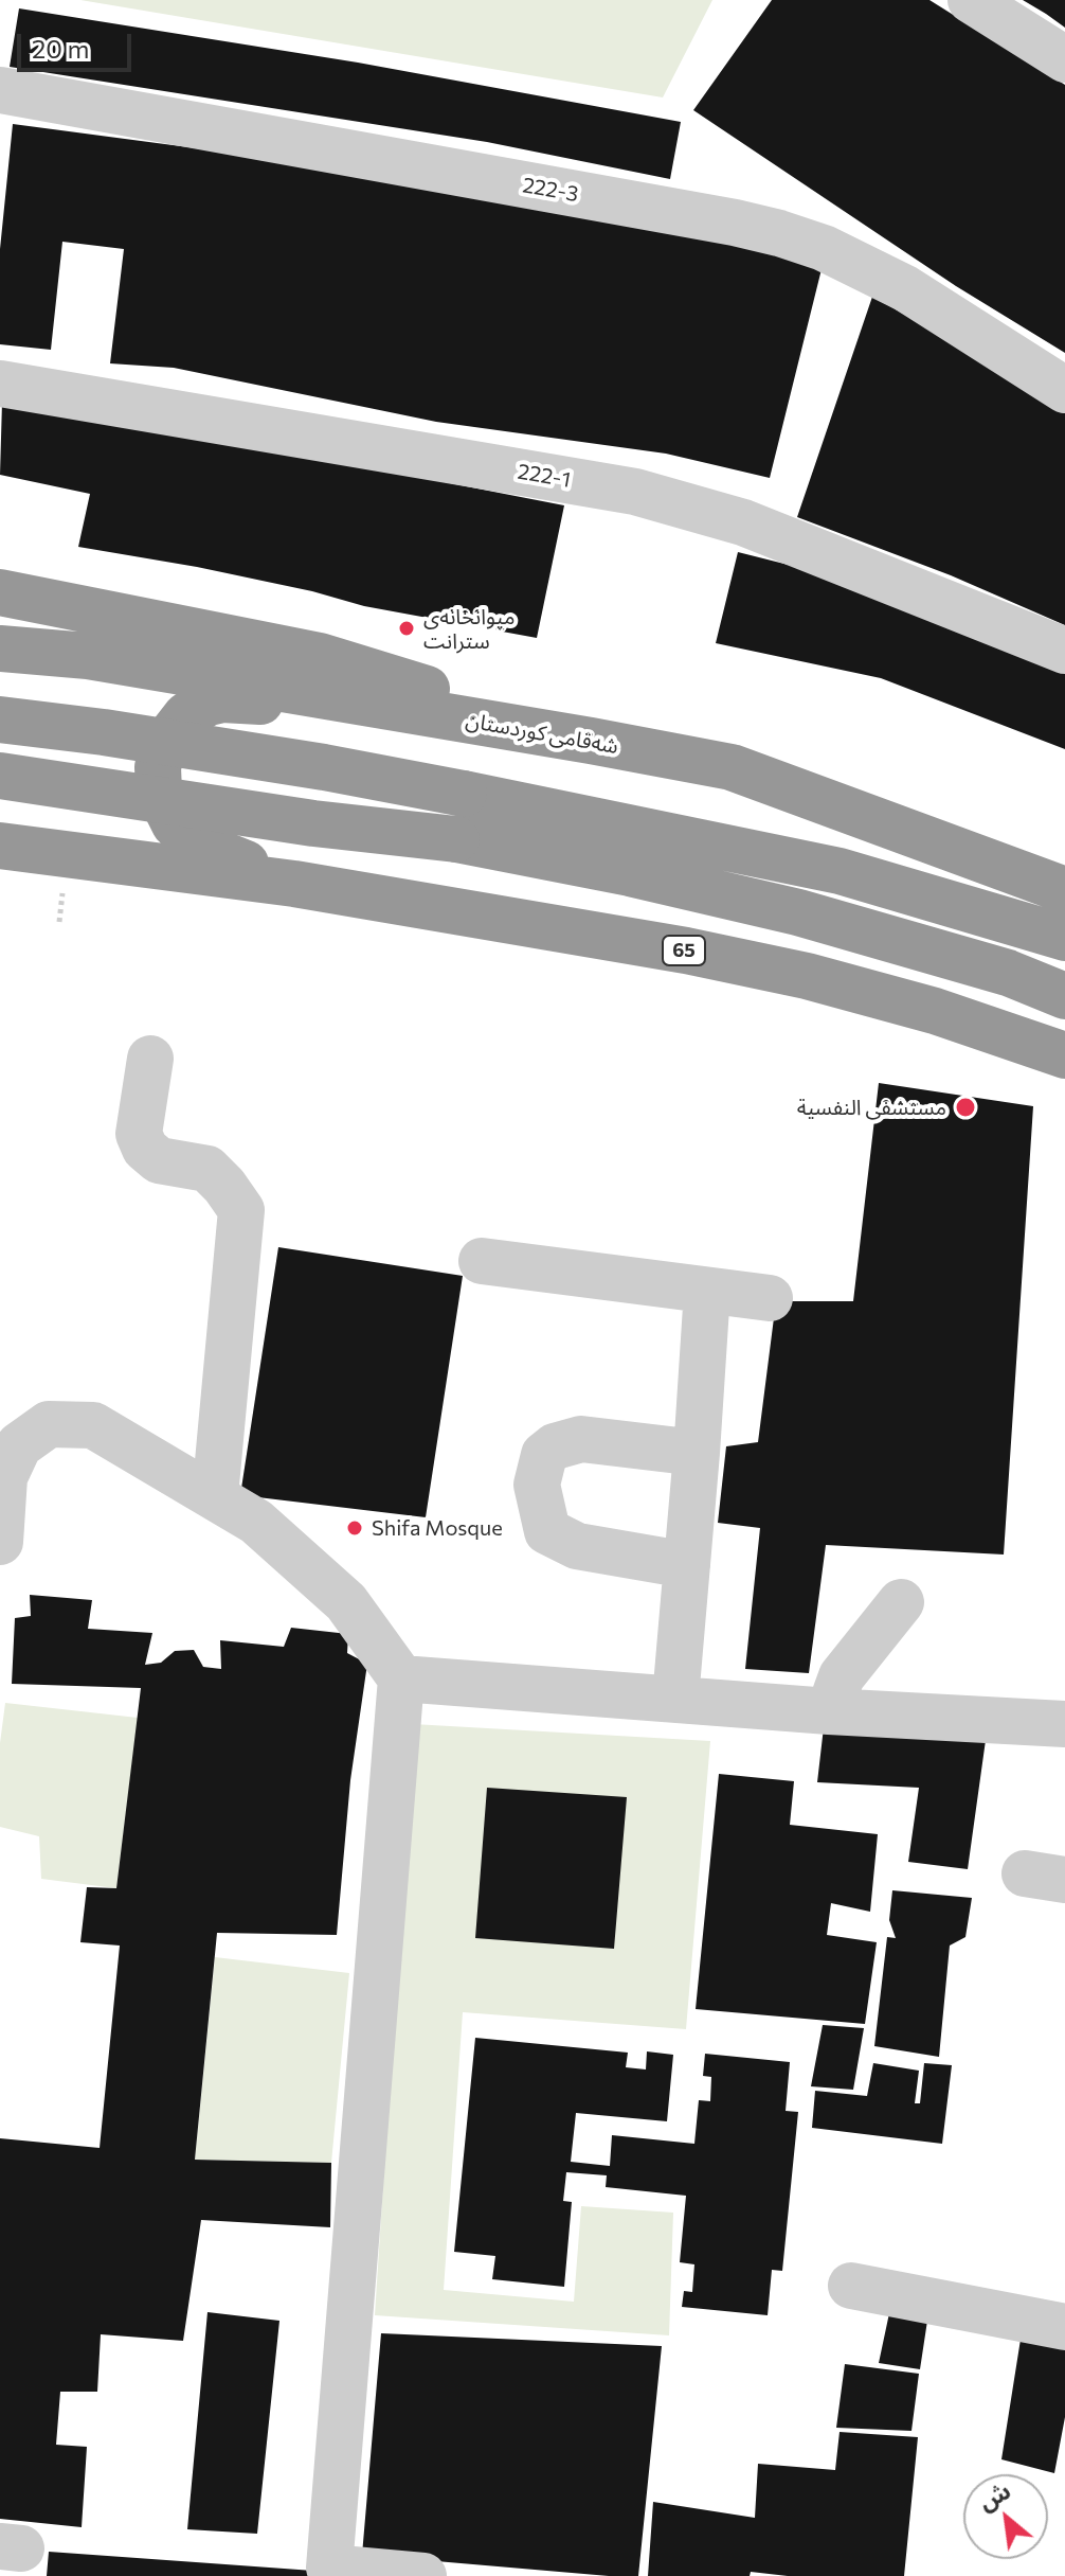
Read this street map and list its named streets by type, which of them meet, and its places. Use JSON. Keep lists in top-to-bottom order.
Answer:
{
  "streets": {
    "highway": ["شەقامی کوردستان", "65"],
    "street": ["222-3", "222-1"]
  },
  "places": ["میوانخانەی سترانت", "مستشفى النفسية", "Shifa Mosque"],
  "scale_bar": "20 m",
  "north": "top left"
}
